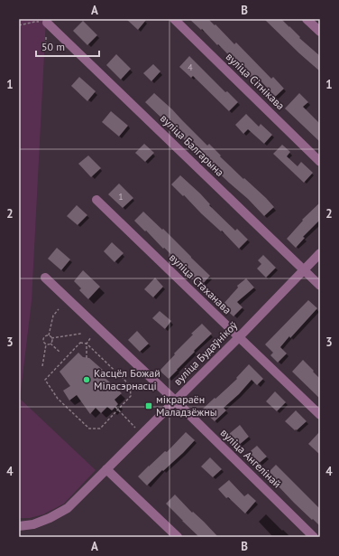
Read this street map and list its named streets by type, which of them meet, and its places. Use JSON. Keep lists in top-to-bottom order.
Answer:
{
  "streets": {
    "street": [
      "вуліца Сітнікава",
      "вуліца Балгарына",
      "вуліца Стаханава",
      "вуліца Будаўнікоў",
      "вуліца Ангелінай"
    ]
  },
  "crossings": [
    ["вуліца Балгарына", "вуліца Будаўнікоў"],
    ["вуліца Стаханава", "вуліца Будаўнікоў"],
    ["вуліца Будаўнікоў", "вуліца Ангелінай"]
  ],
  "places": {
    "other": ["Касцёл Божай Міласэрнасці"],
    "transit": ["мікрараён Маладзёжны"]
  },
  "house_numbers": ["4", "1"],
  "scale_bar": "50 m",
  "grid": {
    "columns": ["A", "B"],
    "rows": [
      "1",
      "2",
      "3",
      "4"
    ]
  }
}
